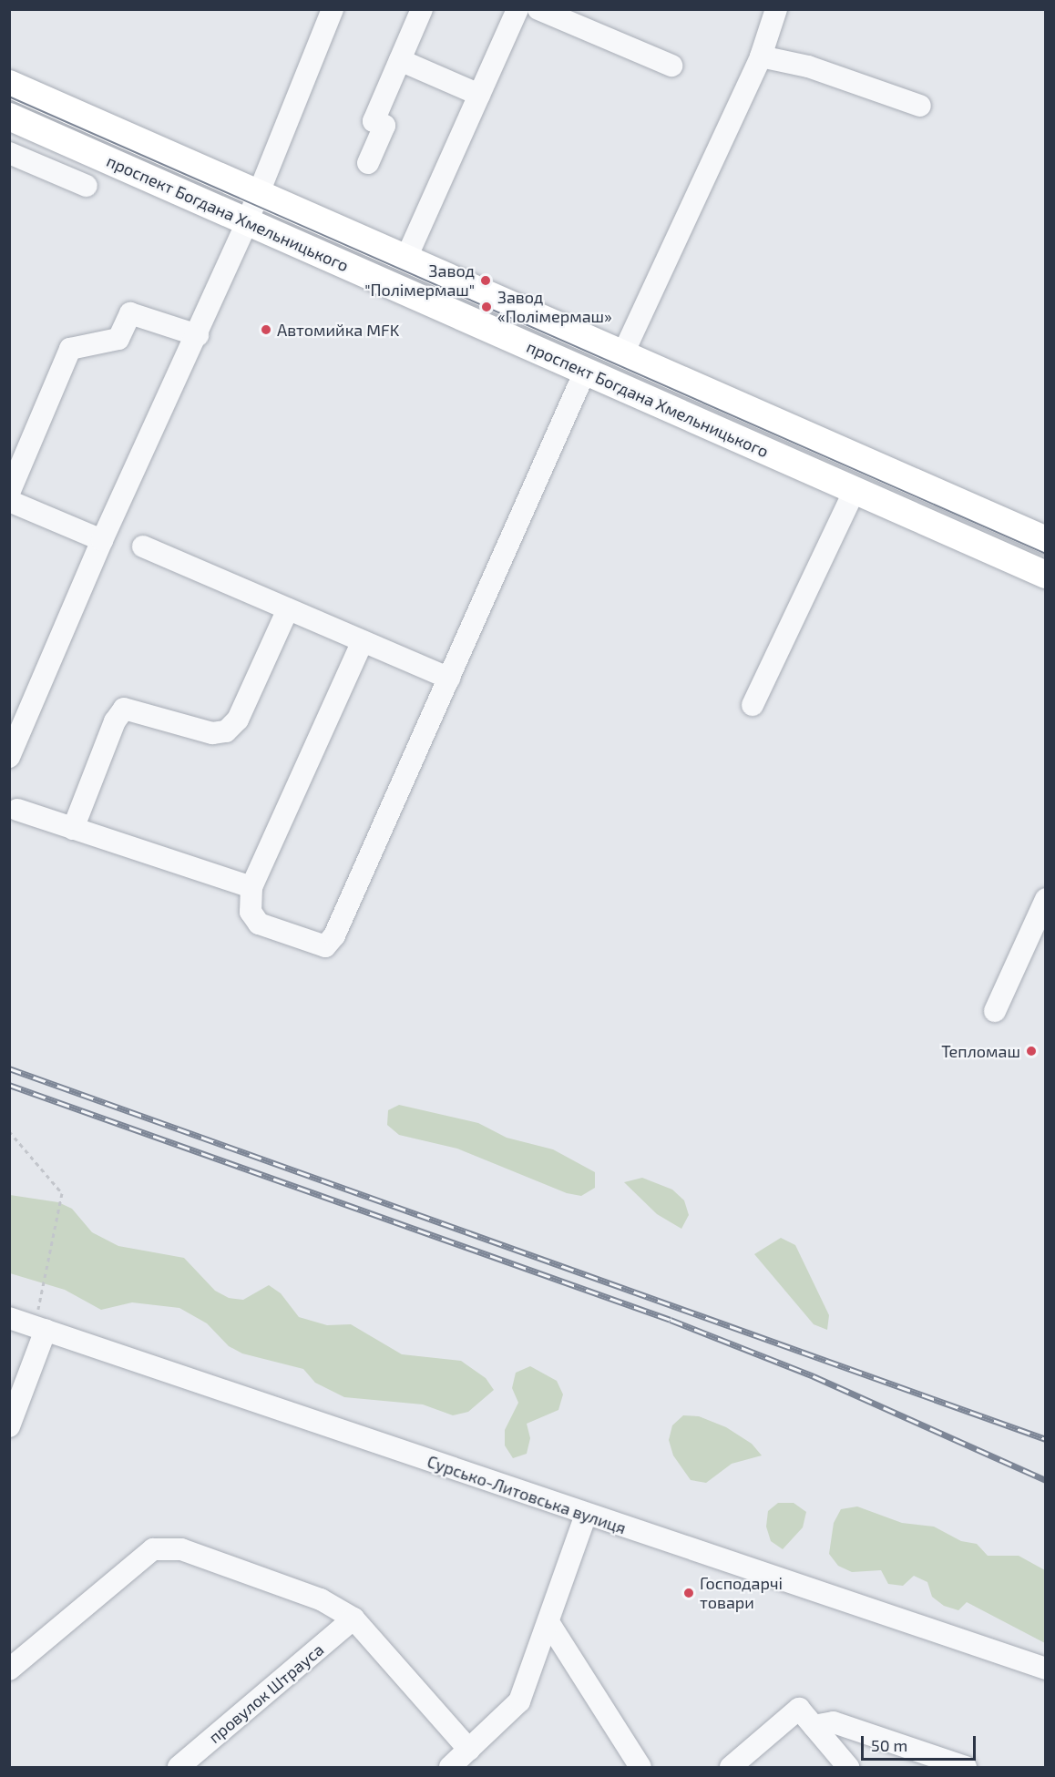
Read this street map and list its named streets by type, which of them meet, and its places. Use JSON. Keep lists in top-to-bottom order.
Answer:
{
  "streets": {
    "main road": ["проспект Богдана Хмельницького"],
    "street": ["Сурсько-Литовська вулиця", "провулок Штрауса"]
  },
  "places": [
    "Завод \"Полімермаш\"",
    "Завод «Полімермаш»",
    "Автомийка MFK",
    "Тепломаш",
    "Господарчі товари"
  ],
  "scale_bar": "50 m"
}
